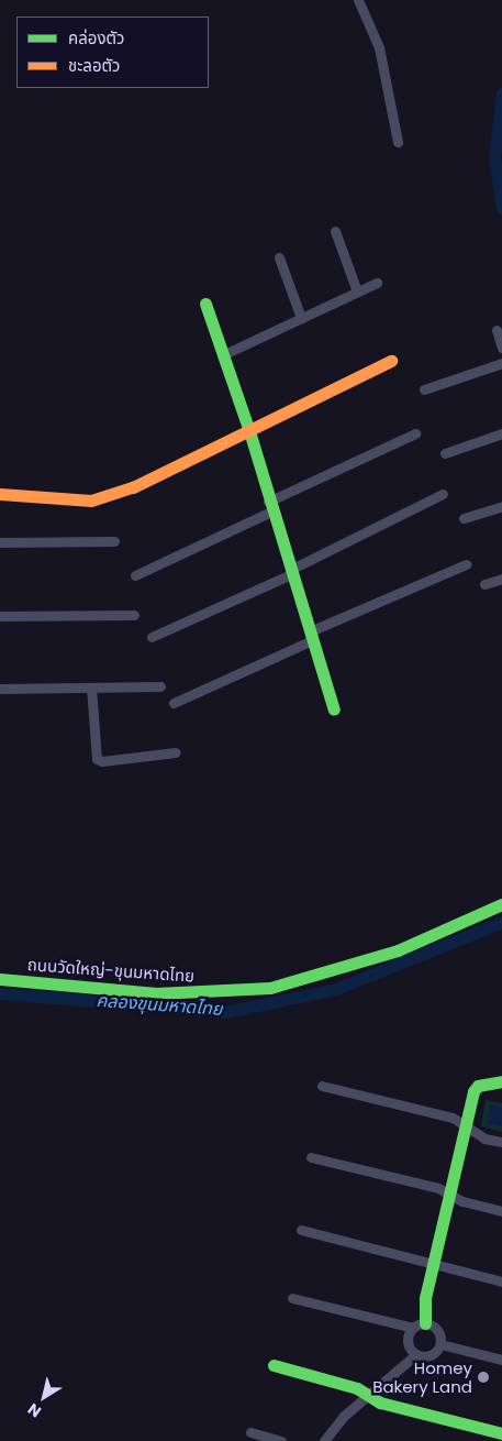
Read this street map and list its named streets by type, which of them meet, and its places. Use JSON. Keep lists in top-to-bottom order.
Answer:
{
  "streets": {
    "street": ["ถนนวัดใหญ่-ขุนมหาดไทย"]
  },
  "water": ["คลองขุนมหาดไทย"],
  "places": ["Homey Bakery Land"],
  "legend": ["คล่องตัว", "ชะลอตัว"],
  "north": "bottom left"
}
